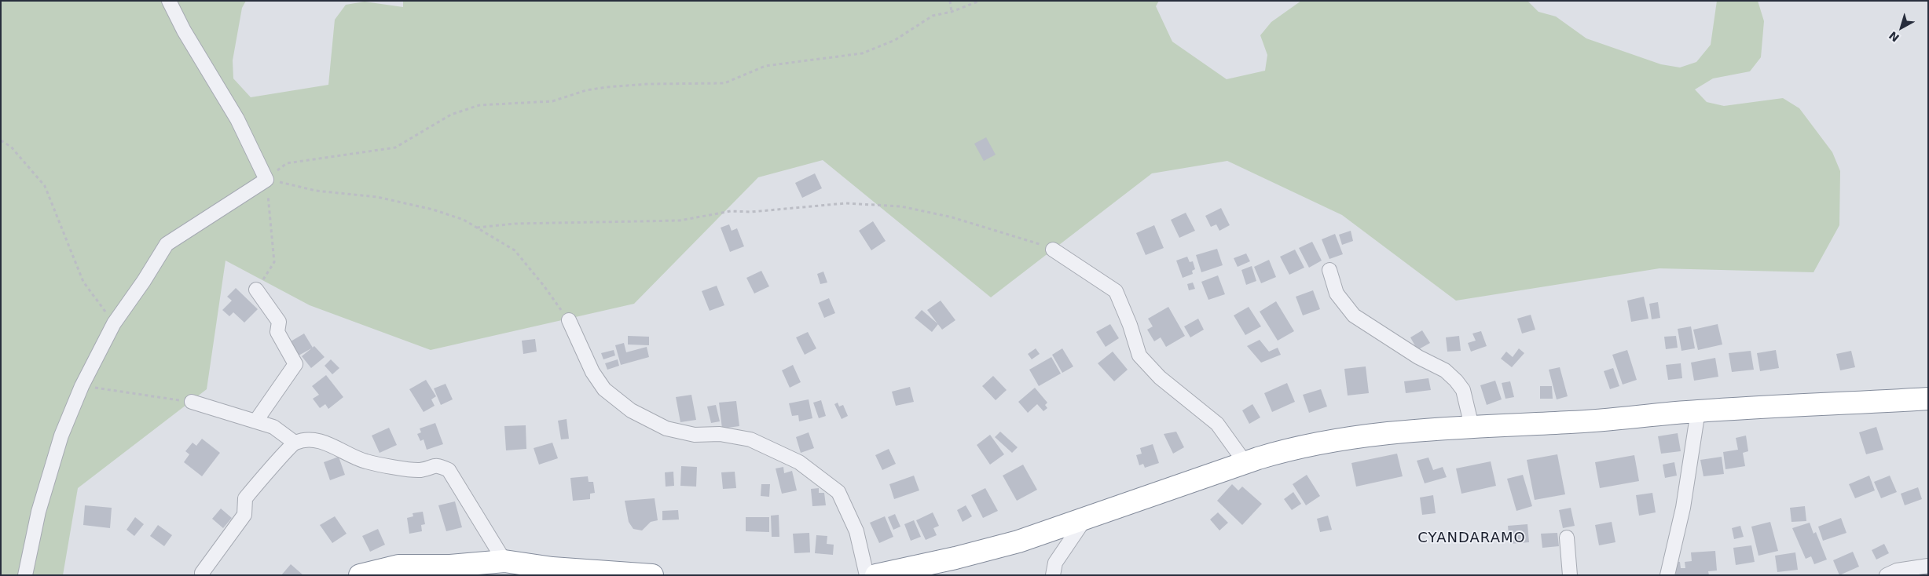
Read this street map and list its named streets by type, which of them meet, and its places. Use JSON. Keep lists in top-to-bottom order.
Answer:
{
  "districts": ["CYANDARAMO"],
  "north": "bottom left"
}
